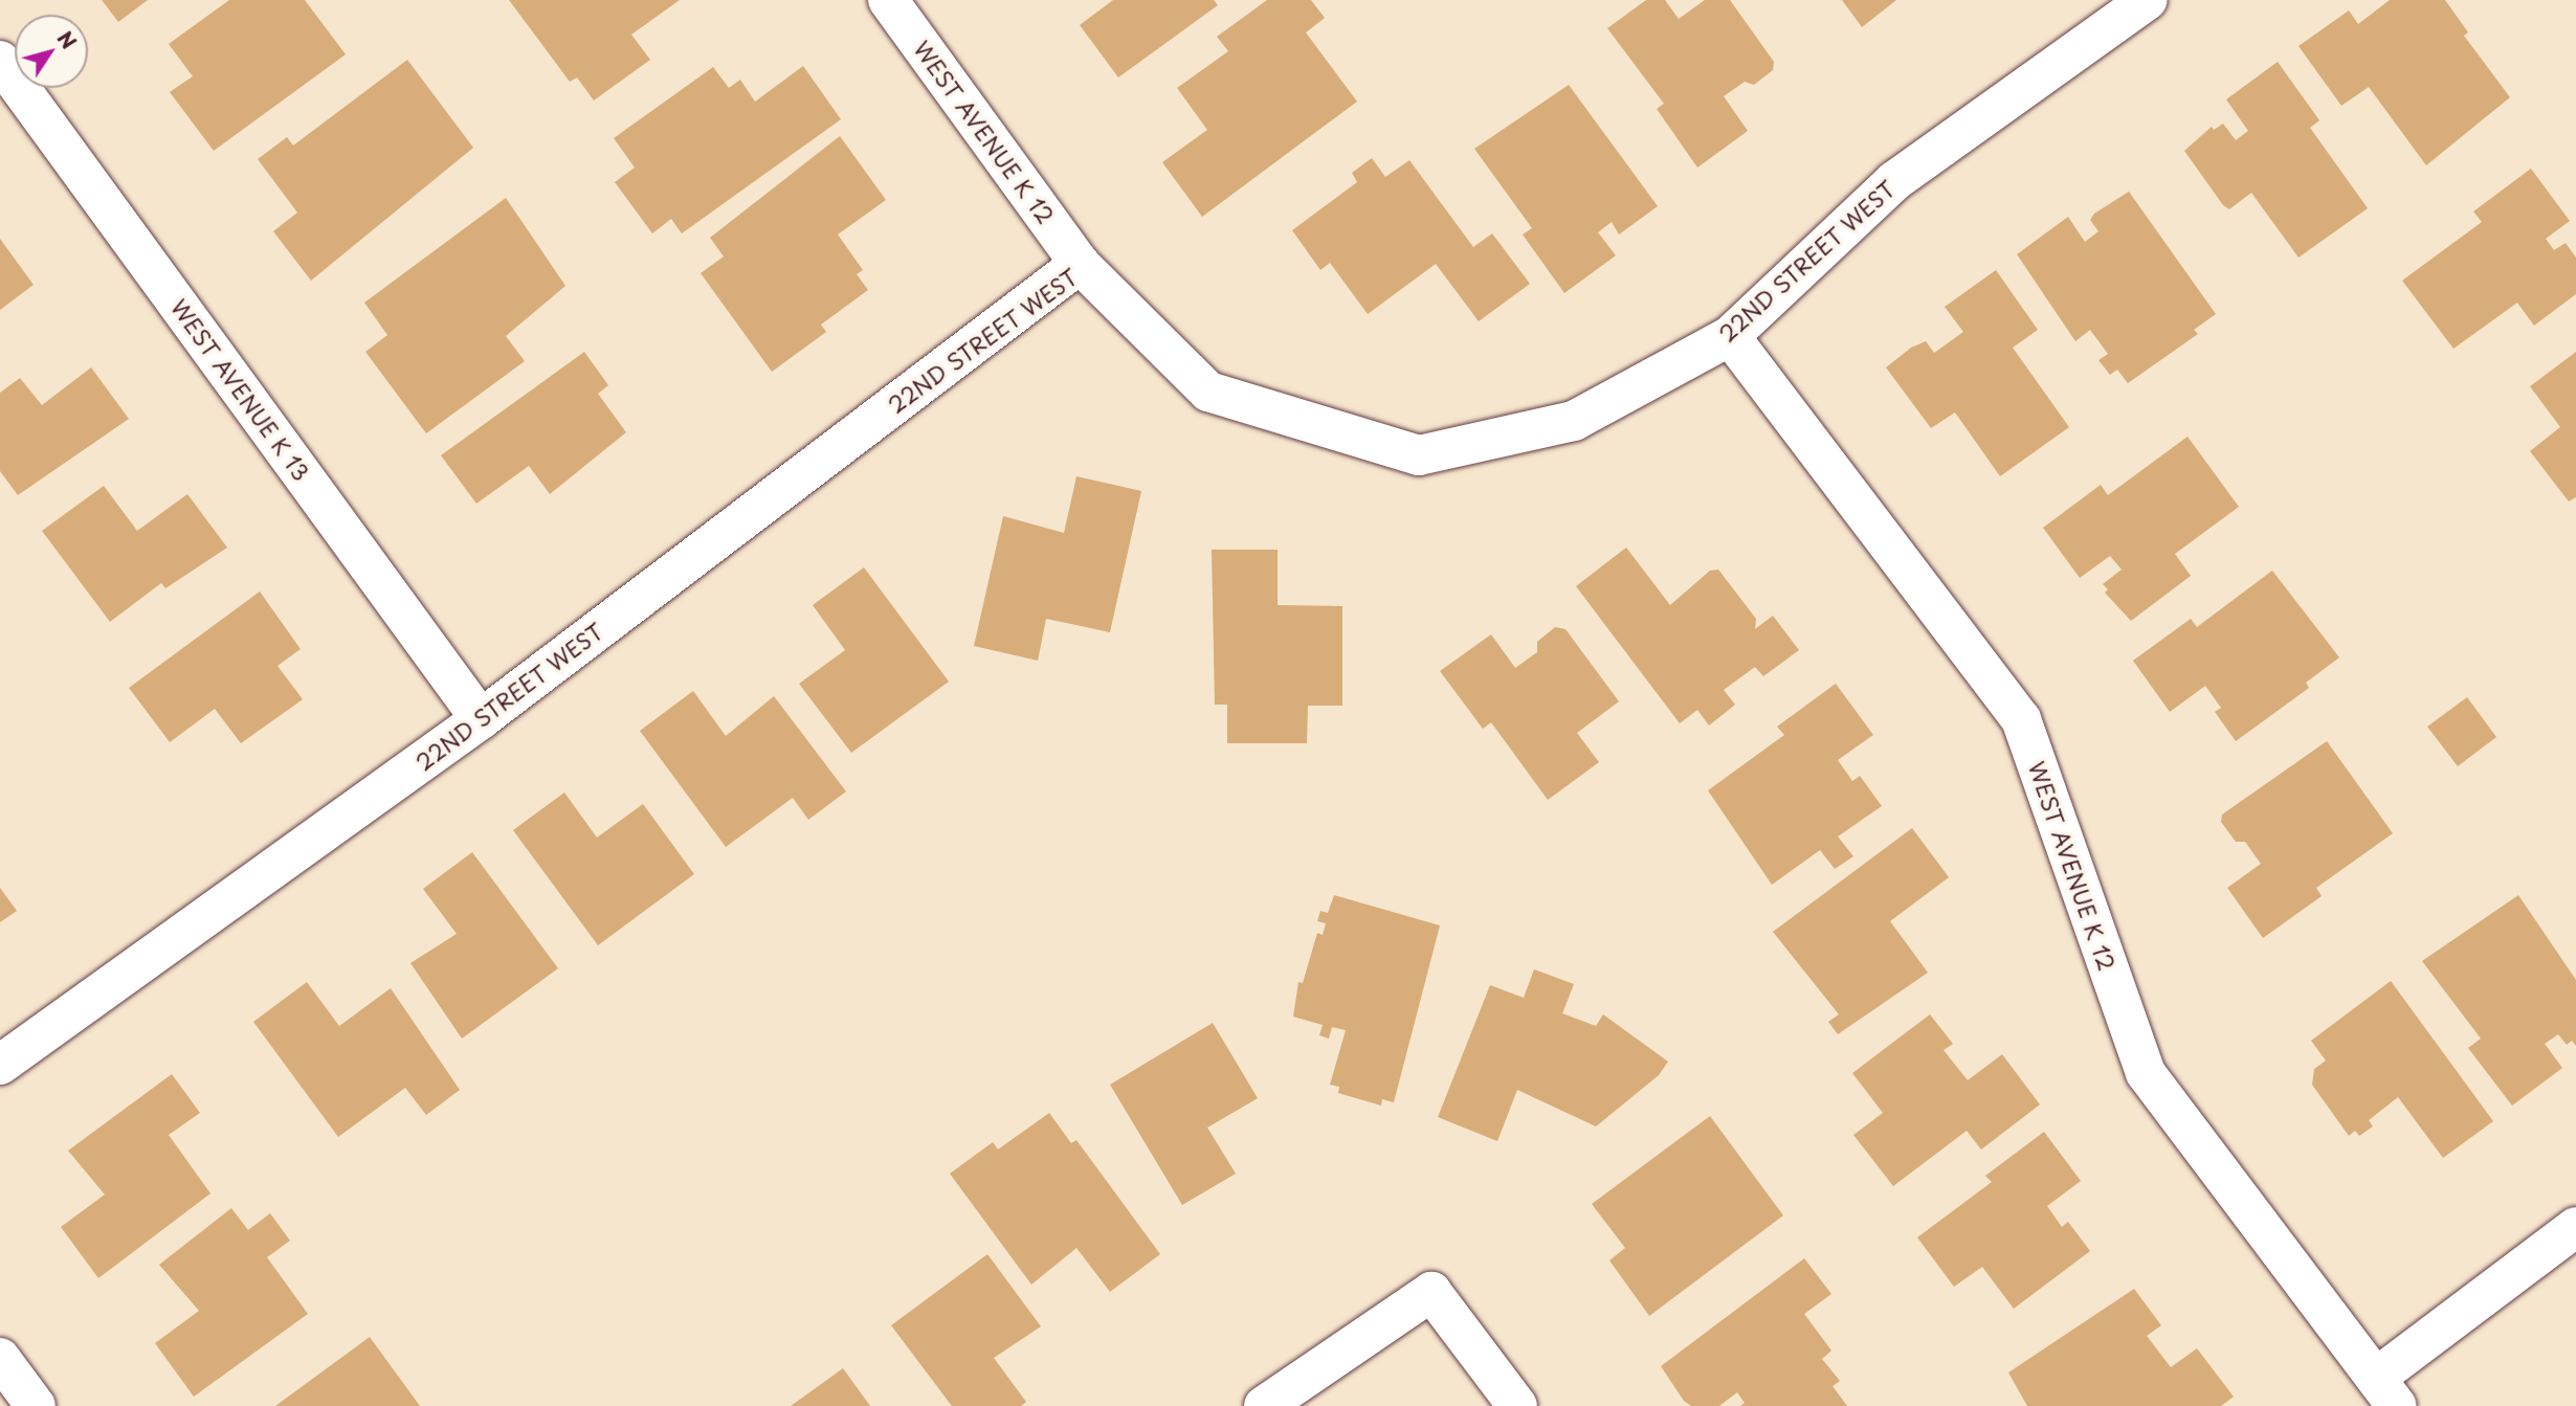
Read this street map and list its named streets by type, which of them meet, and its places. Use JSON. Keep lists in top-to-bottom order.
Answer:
{
  "streets": {
    "street": ["WEST AVENUE K 12", "22ND STREET WEST", "WEST AVENUE K 13"]
  },
  "crossings": [
    ["WEST AVENUE K 12", "22ND STREET WEST"],
    ["22ND STREET WEST", "WEST AVENUE K 13"]
  ],
  "north": "top right"
}
